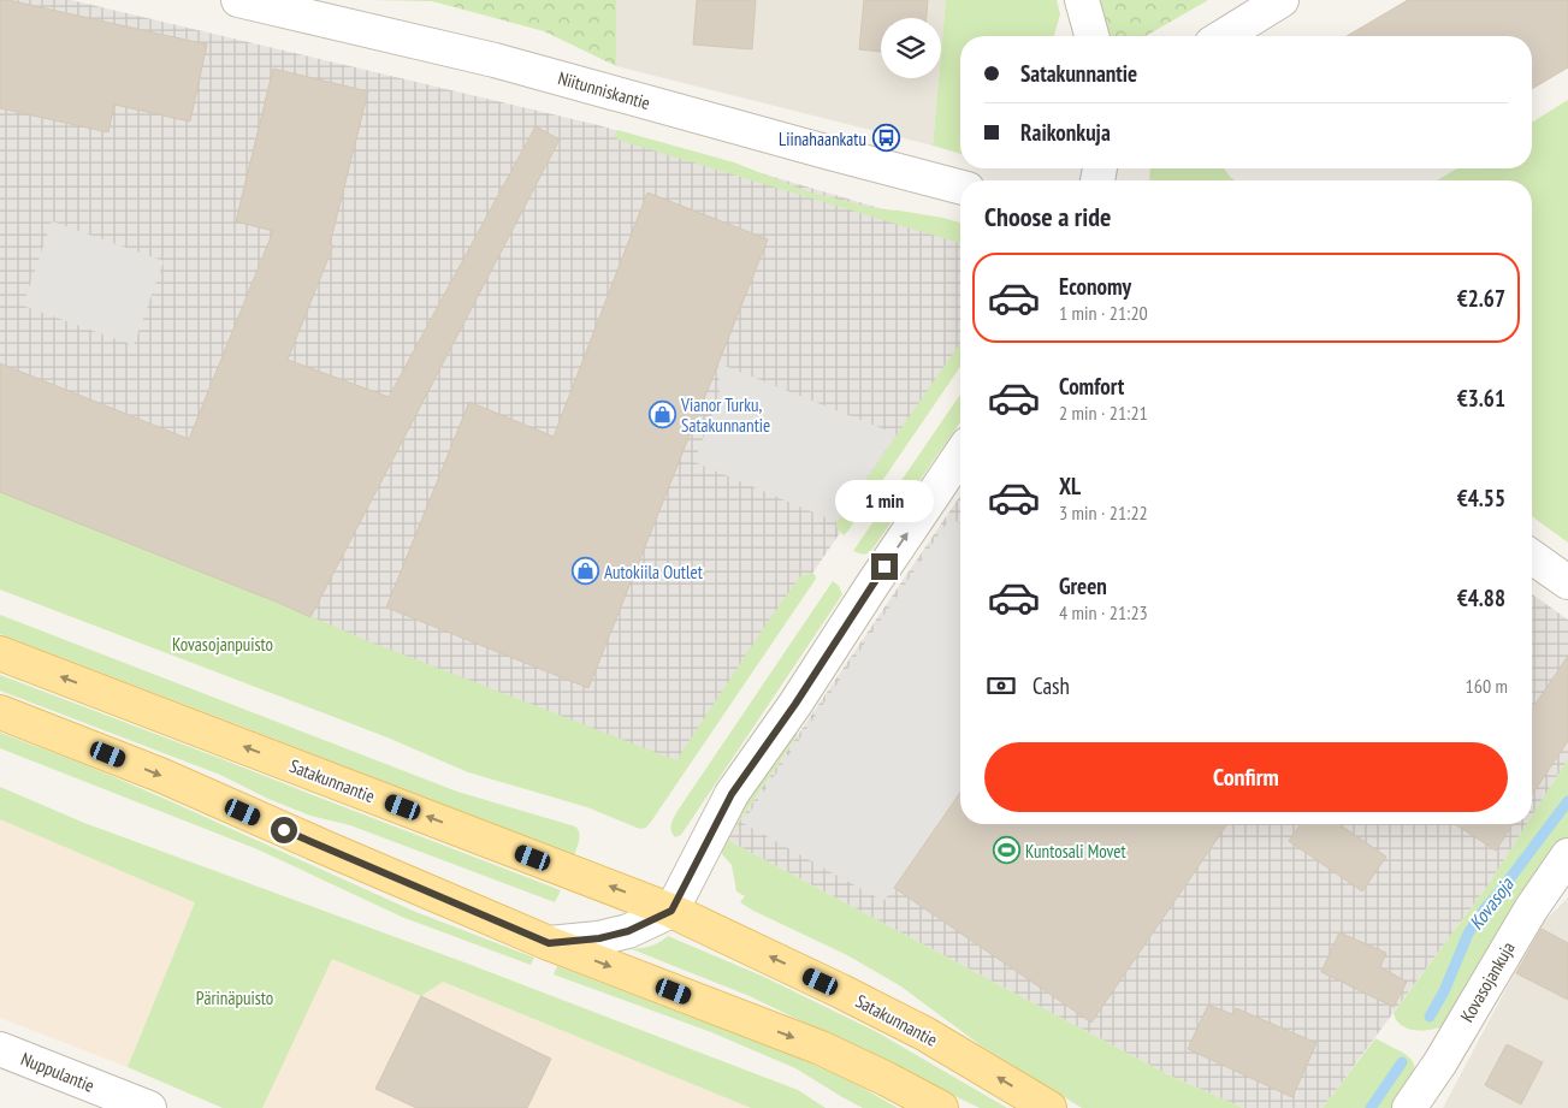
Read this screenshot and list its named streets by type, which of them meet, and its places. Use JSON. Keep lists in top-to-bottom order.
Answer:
{
  "streets": {
    "main road": ["Satakunnantie"],
    "street": ["Niitunniskantie", "Kovasojankuja", "Nuppulantie"]
  },
  "water": ["Kovasoja"],
  "parks": ["Kovasojanpuisto", "Pärinäpuisto"],
  "places": {
    "bus stop": ["Liinahaankatu"],
    "shop": ["Vianor Turku, Satakunnantie", "Autokiila Outlet"],
    "sports": ["Kuntosali Movet"]
  },
  "page": {
    "banner": ["Satakunnantie", "Raikonkuja"],
    "heading": "Choose a ride",
    "list": [
      {
        "name": "Economy",
        "note": "1 min · 21:20",
        "value": "€2.67"
      },
      {
        "name": "Comfort",
        "note": "2 min · 21:21",
        "value": "€3.61"
      },
      {
        "name": "XL",
        "note": "3 min · 21:22",
        "value": "€4.55"
      },
      {
        "name": "Green",
        "note": "4 min · 21:23",
        "value": "€4.88"
      }
    ],
    "bubble": "1 min",
    "pay": ["Cash", "160 m"],
    "buttons": "Confirm"
  }
}
